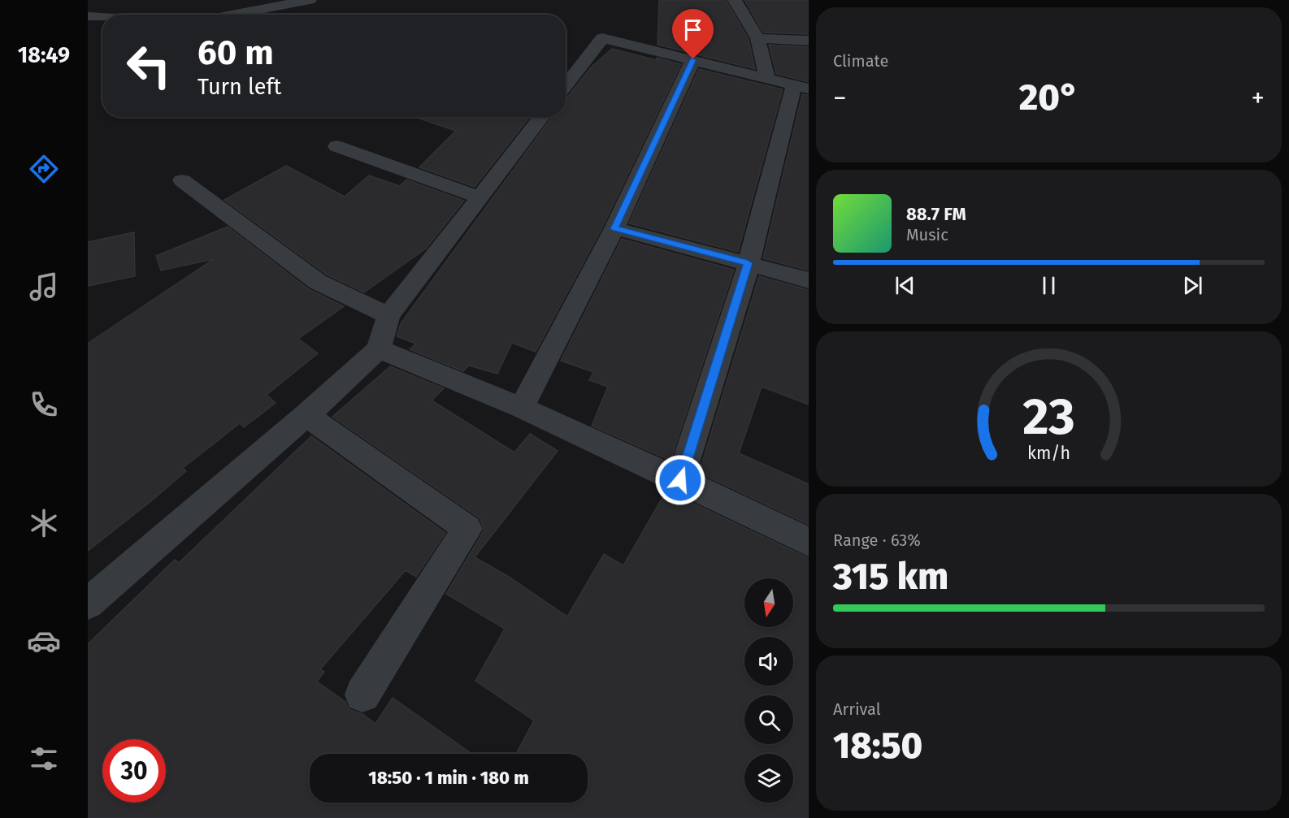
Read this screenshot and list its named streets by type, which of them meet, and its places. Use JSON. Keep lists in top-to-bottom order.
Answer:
{
  "north": "bottom",
  "page": {
    "tabs": "18:49",
    "tile": [
      "Climate",
      ["Range · 63%", "315 km"],
      ["Arrival", "18:50"]
    ],
    "turn": ["60 m", "Turn left"],
    "heat": ["−", "20°", "+"],
    "song": ["88.7 FM", "Music"],
    "limit": "30",
    "trip": "18:50 · 1 min · 180 m",
    "gauge": ["23", "km/h"]
  }
}
